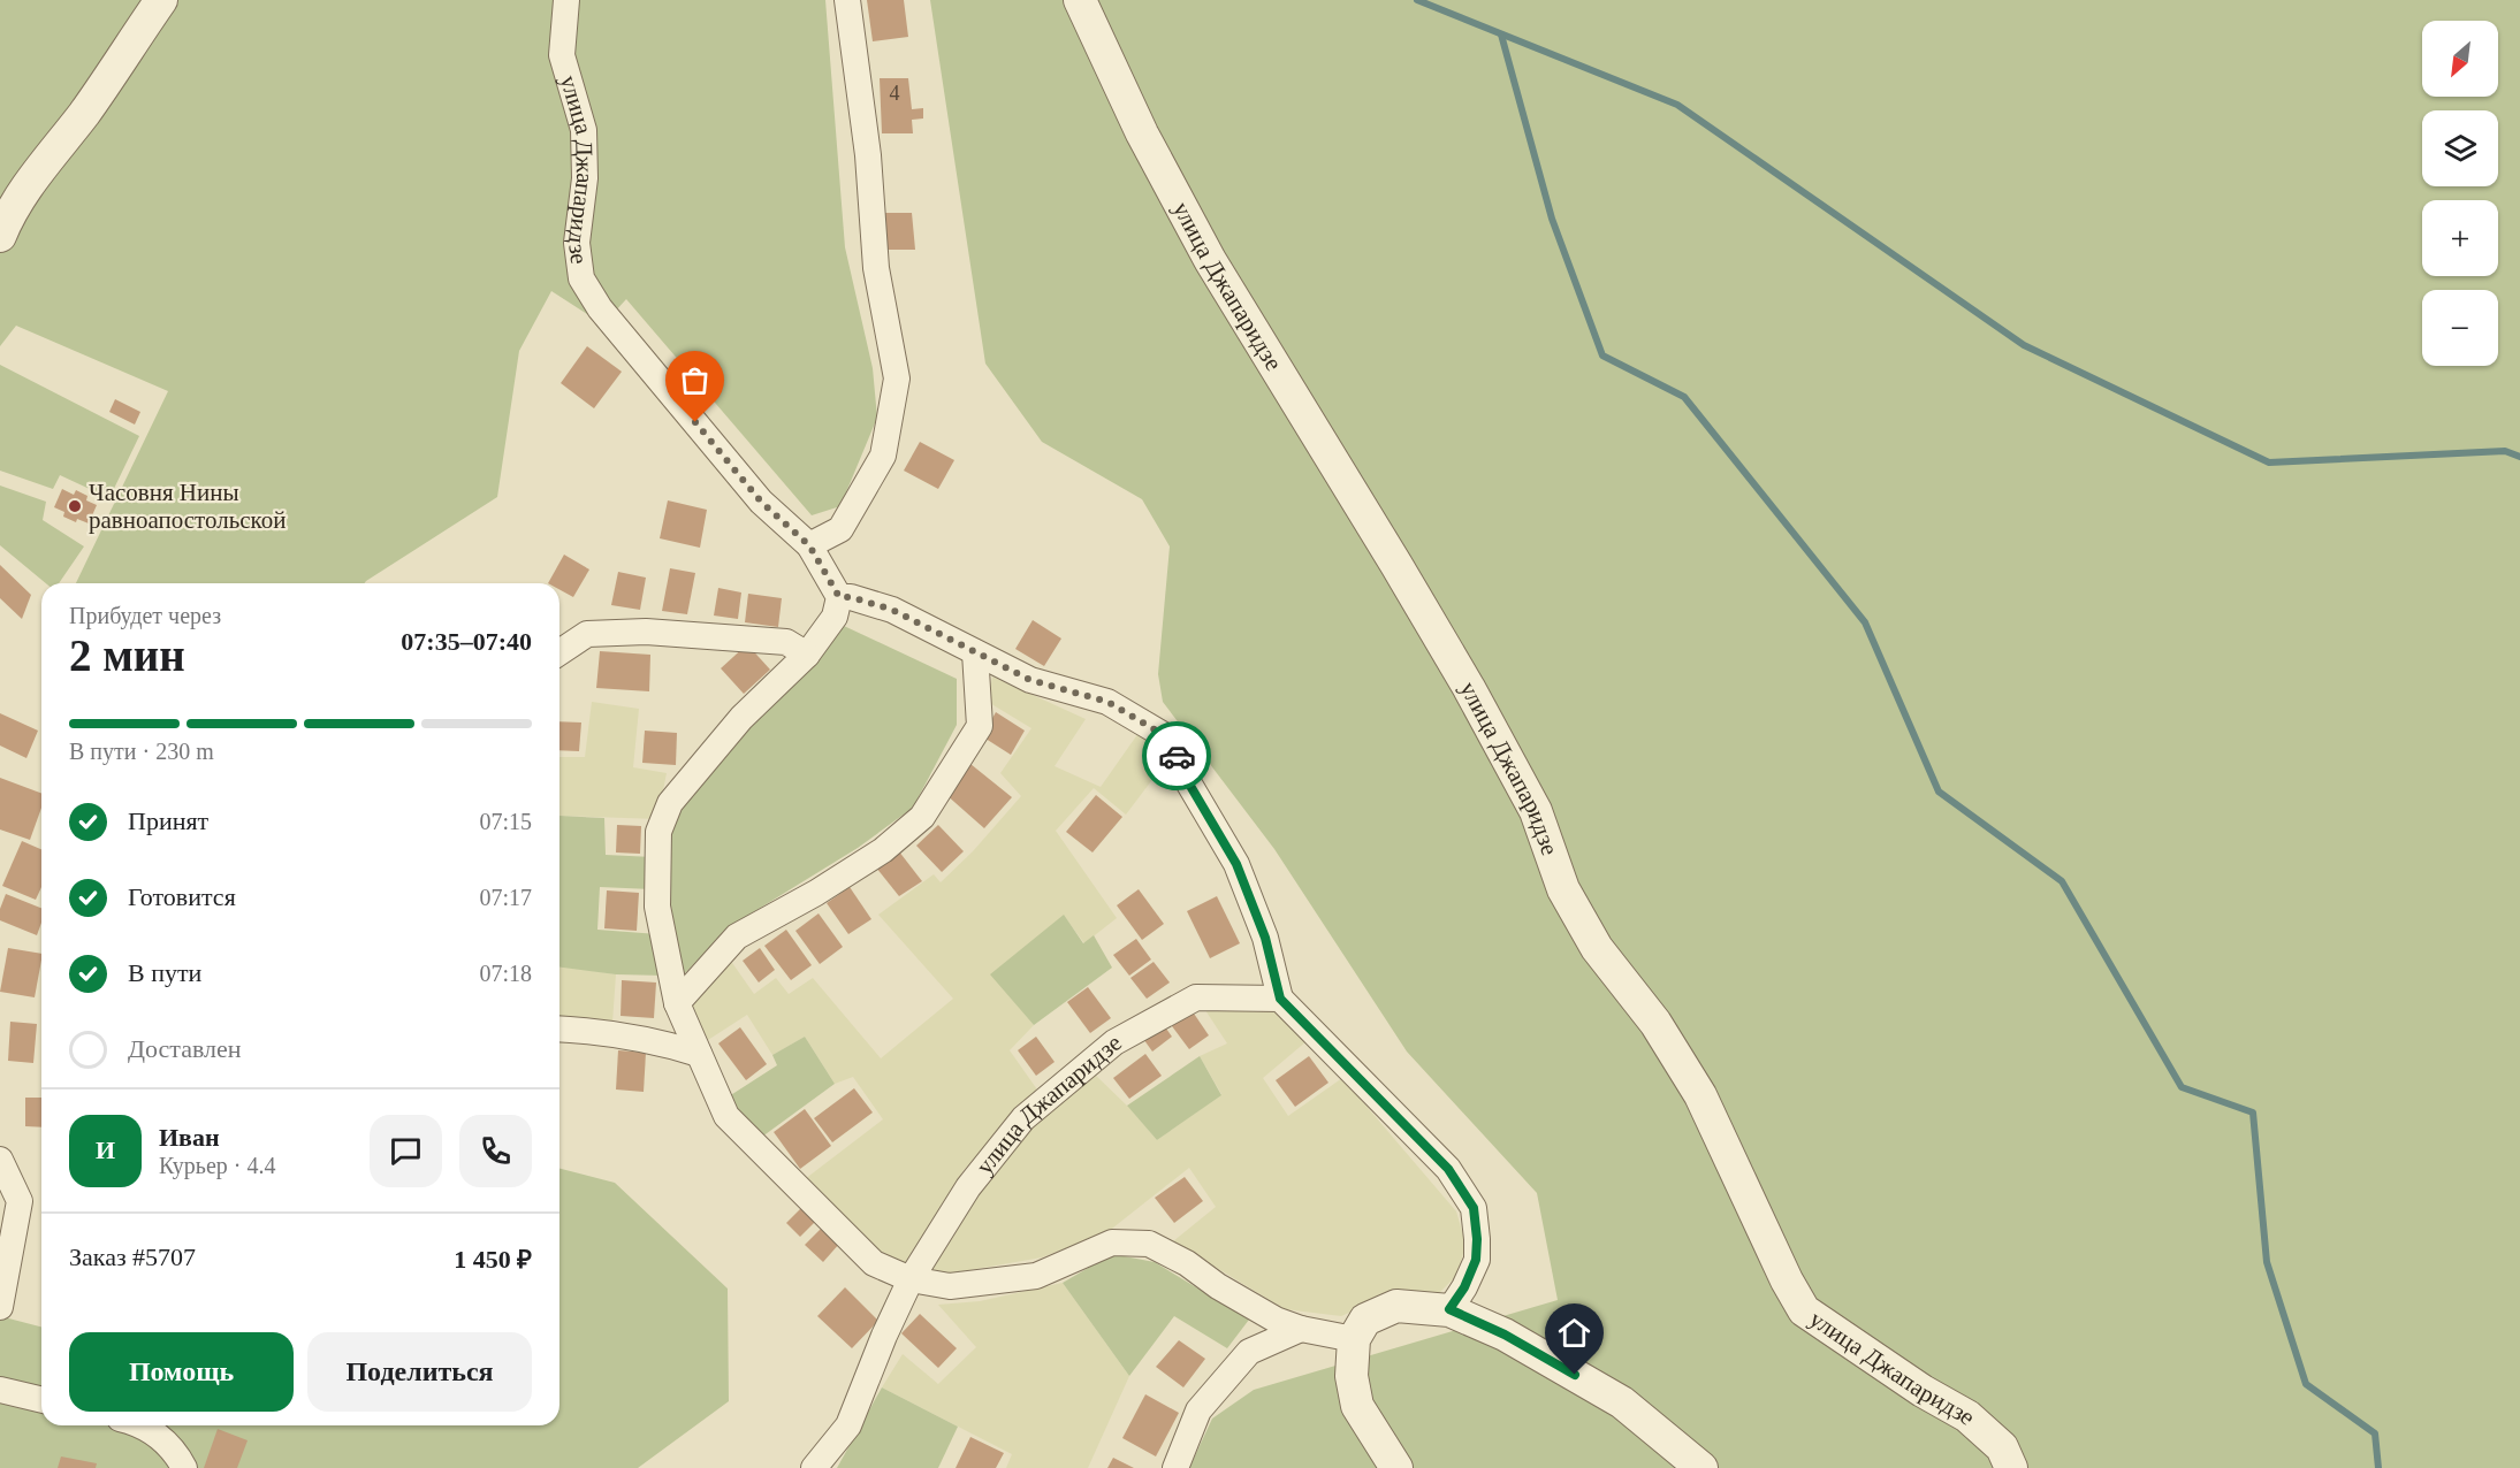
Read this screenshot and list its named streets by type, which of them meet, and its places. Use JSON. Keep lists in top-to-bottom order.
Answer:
{
  "streets": {
    "street": ["улица Джапаридзе"]
  },
  "places": ["Часовня Нины равноапостольской"],
  "house_numbers": ["4"],
  "north": "bottom left",
  "page": {
    "map_buttons": ["+", "−"],
    "heading": ["2 мин", "Прибудет через", "07:35–07:40"],
    "panel": [
      "Иван",
      "Курьер · 4.4",
      "Заказ #5707",
      "1 450 ₽"
    ],
    "bar": "В пути · 230 m",
    "list": [
      ["Принят", "07:15"],
      ["Готовится", "07:17"],
      ["В пути", "07:18"],
      "Доставлен"
    ],
    "round": "И",
    "buttons": ["Помощь", "Поделиться"]
  }
}
